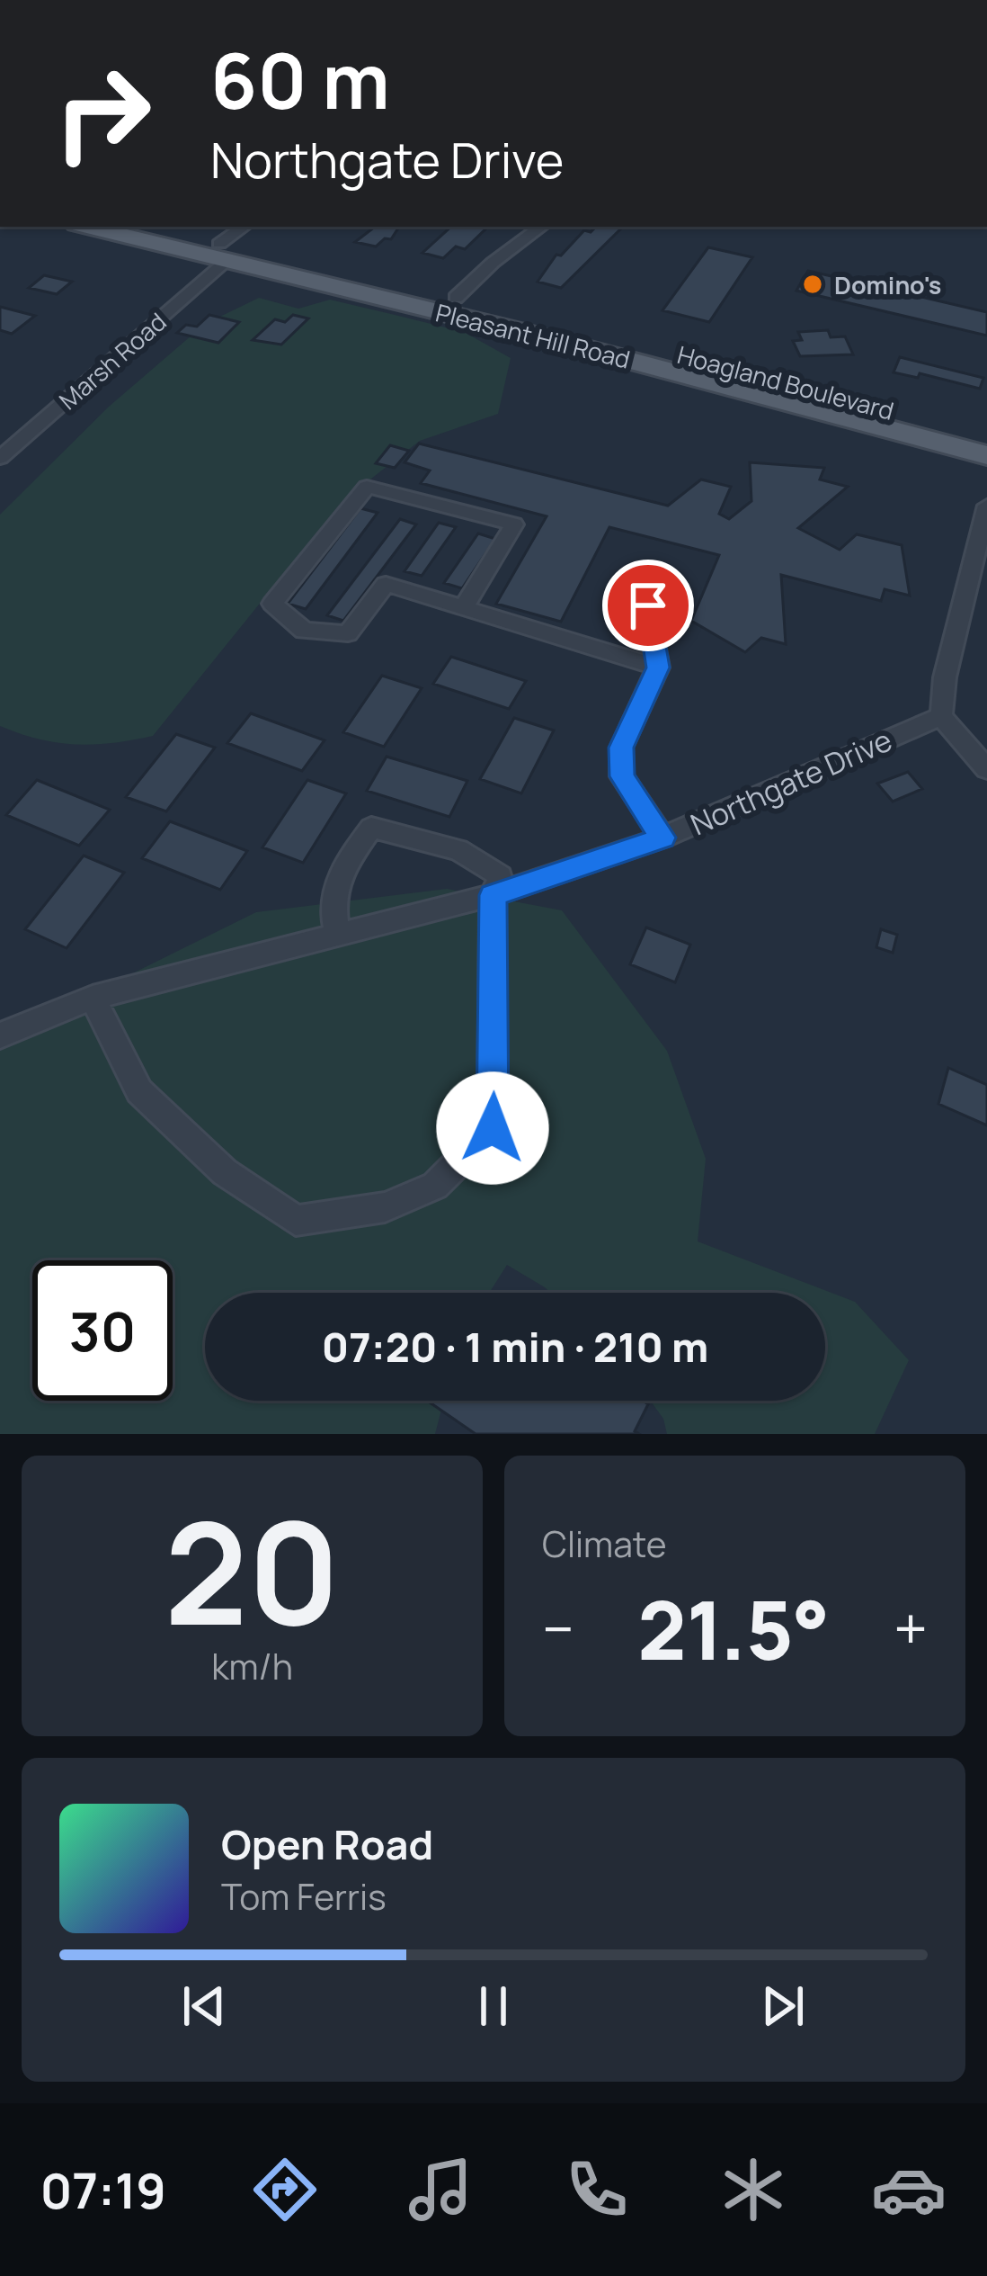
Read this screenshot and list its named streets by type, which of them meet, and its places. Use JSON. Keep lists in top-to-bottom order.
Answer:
{
  "streets": {
    "main road": ["Pleasant Hill Road", "Hoagland Boulevard"],
    "street": ["Marsh Road", "Northgate Drive"]
  },
  "crossings": [
    ["Pleasant Hill Road", "Marsh Road"],
    ["Pleasant Hill Road", "Hoagland Boulevard"],
    ["Marsh Road", "Hoagland Boulevard"]
  ],
  "places": ["Domino's"],
  "page": {
    "turn": ["60 m", "Northgate Drive"],
    "limit": "30",
    "trip": "07:20 · 1 min · 210 m",
    "tile": [
      ["20", "km/h"],
      "Climate"
    ],
    "heat": ["−", "21.5°", "+"],
    "song": ["Open Road", "Tom Ferris"],
    "tabs": "07:19"
  }
}
